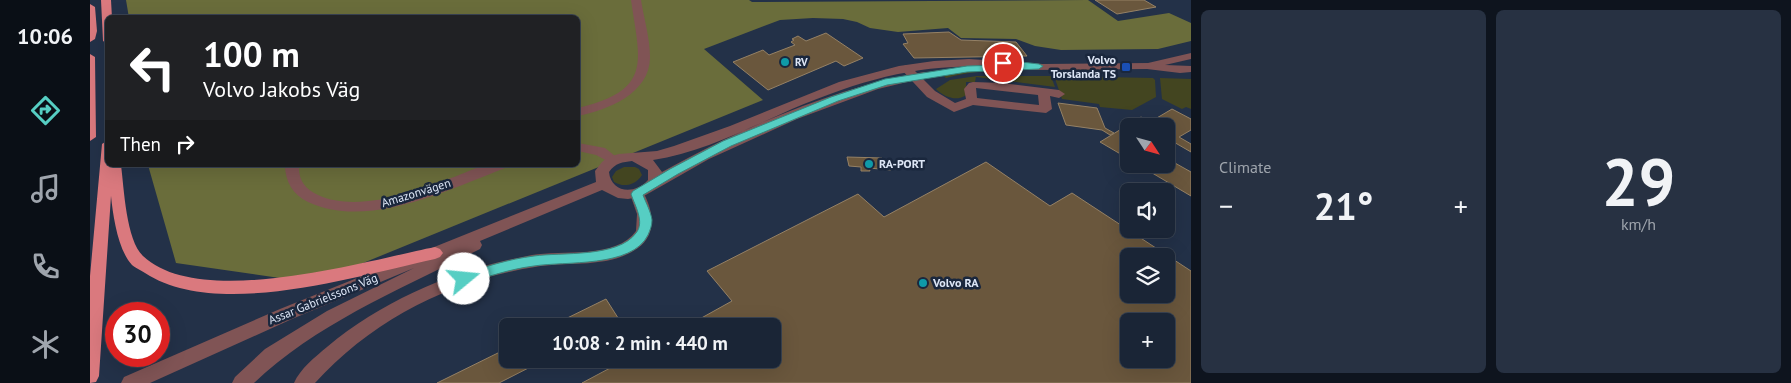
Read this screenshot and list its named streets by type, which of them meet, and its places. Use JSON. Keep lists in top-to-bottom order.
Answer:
{
  "streets": {
    "street": ["Amazonvägen", "Assar Gabrielssons Väg"]
  },
  "places": {
    "other": ["RV", "RA-PORT", "Volvo RA"],
    "transit": ["Volvo Torslanda TS"]
  },
  "north": "bottom right",
  "page": {
    "tabs": "10:06",
    "tile": [
      "Climate",
      ["29", "km/h"]
    ],
    "turn": ["100 m", "Volvo Jakobs Väg"],
    "map_buttons": "+",
    "then": "Then",
    "heat": ["−", "21°", "+"],
    "limit": "30",
    "trip": "10:08 · 2 min · 440 m"
  }
}
